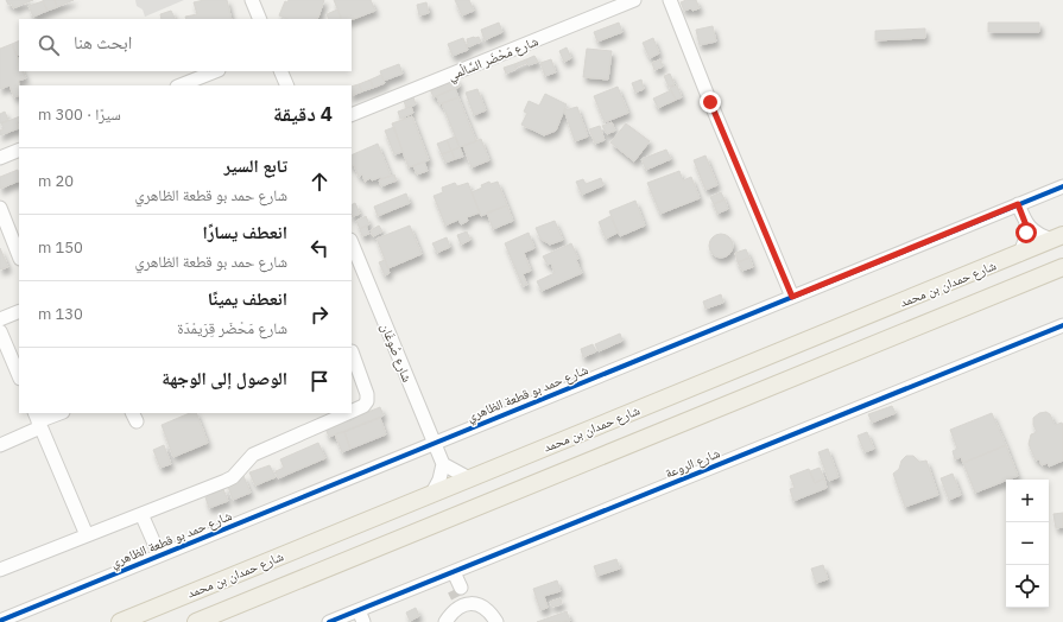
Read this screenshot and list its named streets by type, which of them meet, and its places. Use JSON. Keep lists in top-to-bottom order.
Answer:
{
  "streets": {
    "main road": ["شارع حمدان بن محمد"],
    "street": [
      "شارع مَحْضَر السَّالْمي",
      "شارع صُوغَان",
      "شارع حمد بو قطعة الظاهري",
      "شارع الروعة"
    ]
  },
  "crossings": [
    ["شارع صُوغَان", "شارع حمد بو قطعة الظاهري"]
  ],
  "page": {
    "search": "ابحث هنا",
    "heading": ["4 دقيقة", "سيرًا · 300 m"],
    "list": [
      ["تابع السير", "شارع حمد بو قطعة الظاهري", "20 m"],
      ["انعطف يسارًا", "شارع حمد بو قطعة الظاهري", "150 m"],
      ["انعطف يمينًا", "شارع مَحْضَر قِرَيمْدَة", "130 m"],
      "الوصول إلى الوجهة"
    ],
    "map_buttons": ["+", "−"]
  }
}
